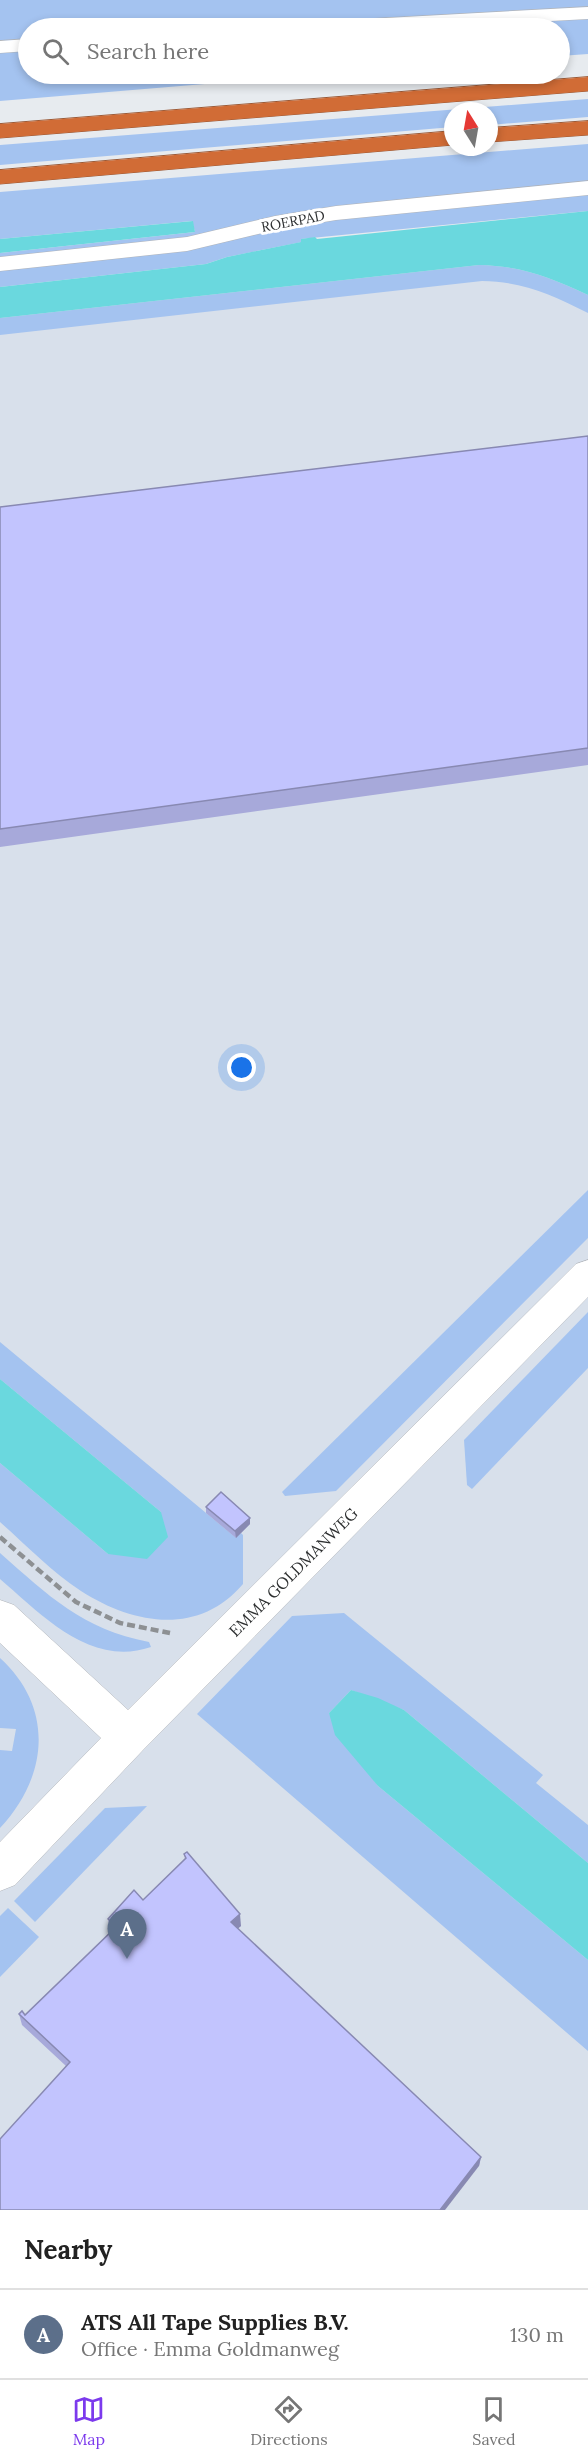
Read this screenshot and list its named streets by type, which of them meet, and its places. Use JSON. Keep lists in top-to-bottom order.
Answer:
{
  "streets": {
    "street": ["ROERPAD", "EMMA GOLDMANWEG"]
  },
  "north": "top",
  "page": {
    "search": "Search here",
    "pins": "A",
    "heading": "Nearby",
    "list": [
      {
        "mark": "A",
        "name": "ATS All Tape Supplies B.V.",
        "note": "Office · Emma Goldmanweg",
        "value": "130 m"
      }
    ],
    "nav": ["Map", "Directions", "Saved"]
  }
}
